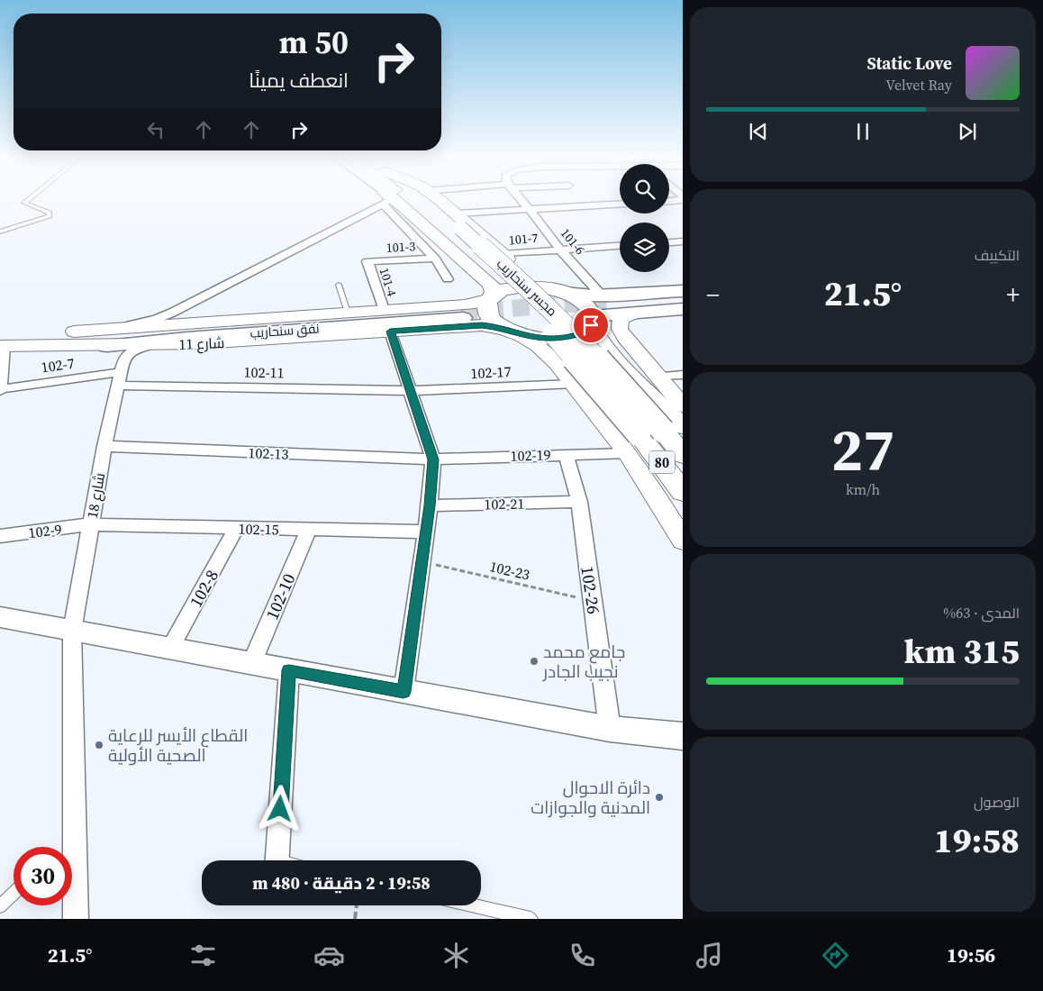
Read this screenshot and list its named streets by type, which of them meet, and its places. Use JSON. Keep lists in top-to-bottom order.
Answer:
{
  "streets": {
    "highway": ["مجسر سنحاريب", "80"],
    "main road": ["نفق سنحاريب", "شارع 11"],
    "street": [
      "101-7",
      "101-6",
      "101-3",
      "101-4",
      "102-7",
      "102-11",
      "102-17",
      "102-13",
      "102-19",
      "شارع 18",
      "102-21",
      "102-15",
      "102-9",
      "102-8",
      "102-26",
      "102-10"
    ],
    "path": ["102-23"]
  },
  "crossings": [
    ["101-7", "101-6"],
    ["101-3", "101-4"],
    ["101-4", "شارع 11"],
    ["مجسر سنحاريب", "شارع 11"],
    ["مجسر سنحاريب", "102-19"],
    ["مجسر سنحاريب", "80"],
    ["نفق سنحاريب", "شارع 11"],
    ["شارع 11", "102-17"],
    ["شارع 11", "102-19"],
    ["شارع 11", "80"],
    ["102-7", "102-11"],
    ["102-7", "شارع 18"],
    ["102-11", "102-17"],
    ["102-11", "شارع 18"],
    ["102-13", "102-19"],
    ["102-13", "شارع 18"],
    ["102-19", "80"],
    ["102-19", "102-26"],
    ["شارع 18", "102-15"],
    ["شارع 18", "102-9"],
    ["102-21", "102-26"],
    ["102-15", "102-9"],
    ["102-15", "102-8"],
    ["102-15", "102-10"],
    ["102-23", "102-26"]
  ],
  "places": ["جامع محمد نجيب الجادر", "القطاع الأيسر للرعاية الصحية الأولية", "دائرة الاحوال المدنية والجوازات"],
  "page": {
    "turn": ["50 m", "انعطف يمينًا"],
    "song": ["Static Love", "Velvet Ray"],
    "tile": [
      "التكييف",
      ["27", "km/h"],
      ["المدى · 63%", "315 km"],
      ["الوصول", "19:58"]
    ],
    "heat": ["−", "21.5°", "+"],
    "limit": "30",
    "trip": "19:58 · 2 دقيقة · 480 m",
    "tabs": ["19:56", "21.5°"]
  }
}
